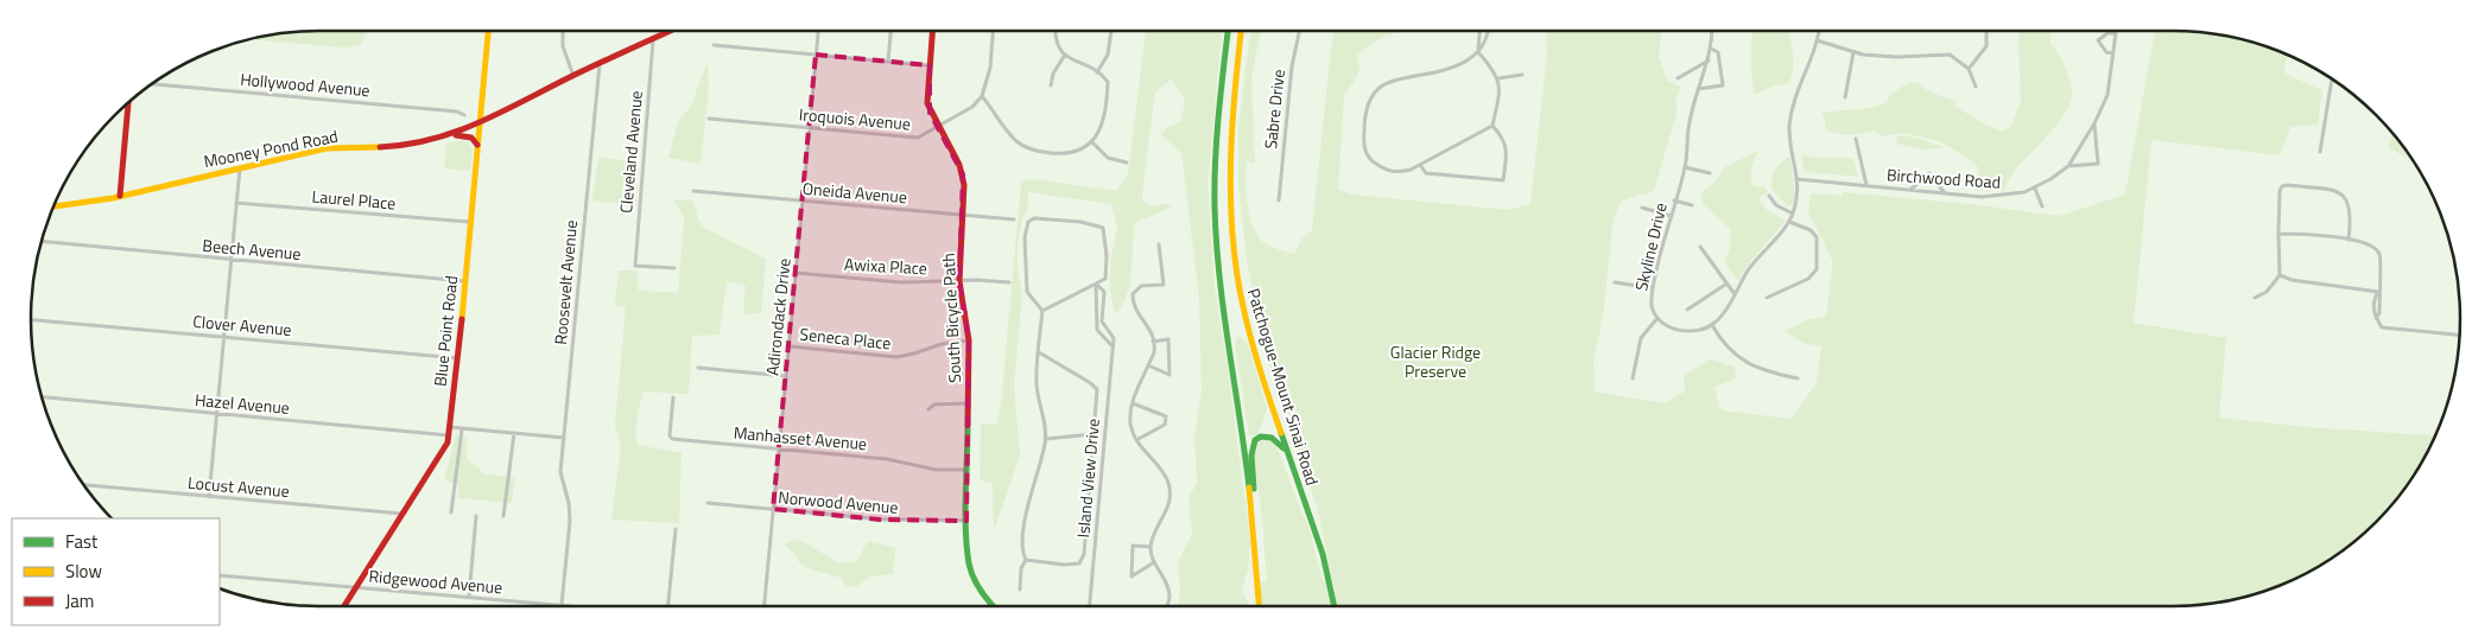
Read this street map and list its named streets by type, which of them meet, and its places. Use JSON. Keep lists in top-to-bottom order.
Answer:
{
  "streets": {
    "main road": [
      "Mooney Pond Road",
      "South Bicycle Path",
      "Blue Point Road",
      "Patchogue-Mount Sinai Road"
    ],
    "street": [
      "Hollywood Avenue",
      "Sabre Drive",
      "Iroquois Avenue",
      "Cleveland Avenue",
      "Birchwood Road",
      "Oneida Avenue",
      "Laurel Place",
      "Skyline Drive",
      "Beech Avenue",
      "Awixa Place",
      "Roosevelt Avenue",
      "Adirondack Drive",
      "Clover Avenue",
      "Seneca Place",
      "Hazel Avenue",
      "Manhasset Avenue",
      "Island View Drive",
      "Locust Avenue",
      "Norwood Avenue",
      "Ridgewood Avenue"
    ]
  },
  "crossings": [
    ["Iroquois Avenue", "Adirondack Drive"],
    ["Iroquois Avenue", "South Bicycle Path"],
    ["Mooney Pond Road", "Cleveland Avenue"],
    ["Mooney Pond Road", "Roosevelt Avenue"],
    ["Mooney Pond Road", "Blue Point Road"],
    ["Oneida Avenue", "Adirondack Drive"],
    ["Oneida Avenue", "South Bicycle Path"],
    ["Laurel Place", "Blue Point Road"],
    ["Beech Avenue", "Blue Point Road"],
    ["Awixa Place", "Adirondack Drive"],
    ["Awixa Place", "South Bicycle Path"],
    ["Roosevelt Avenue", "Ridgewood Avenue"],
    ["Adirondack Drive", "Seneca Place"],
    ["Adirondack Drive", "Manhasset Avenue"],
    ["Adirondack Drive", "Norwood Avenue"],
    ["South Bicycle Path", "Seneca Place"],
    ["South Bicycle Path", "Manhasset Avenue"],
    ["South Bicycle Path", "Norwood Avenue"],
    ["Clover Avenue", "Blue Point Road"],
    ["Blue Point Road", "Hazel Avenue"],
    ["Blue Point Road", "Locust Avenue"],
    ["Blue Point Road", "Ridgewood Avenue"]
  ],
  "parks": ["Glacier Ridge Preserve"],
  "legend": ["Fast", "Slow", "Jam"]
}
